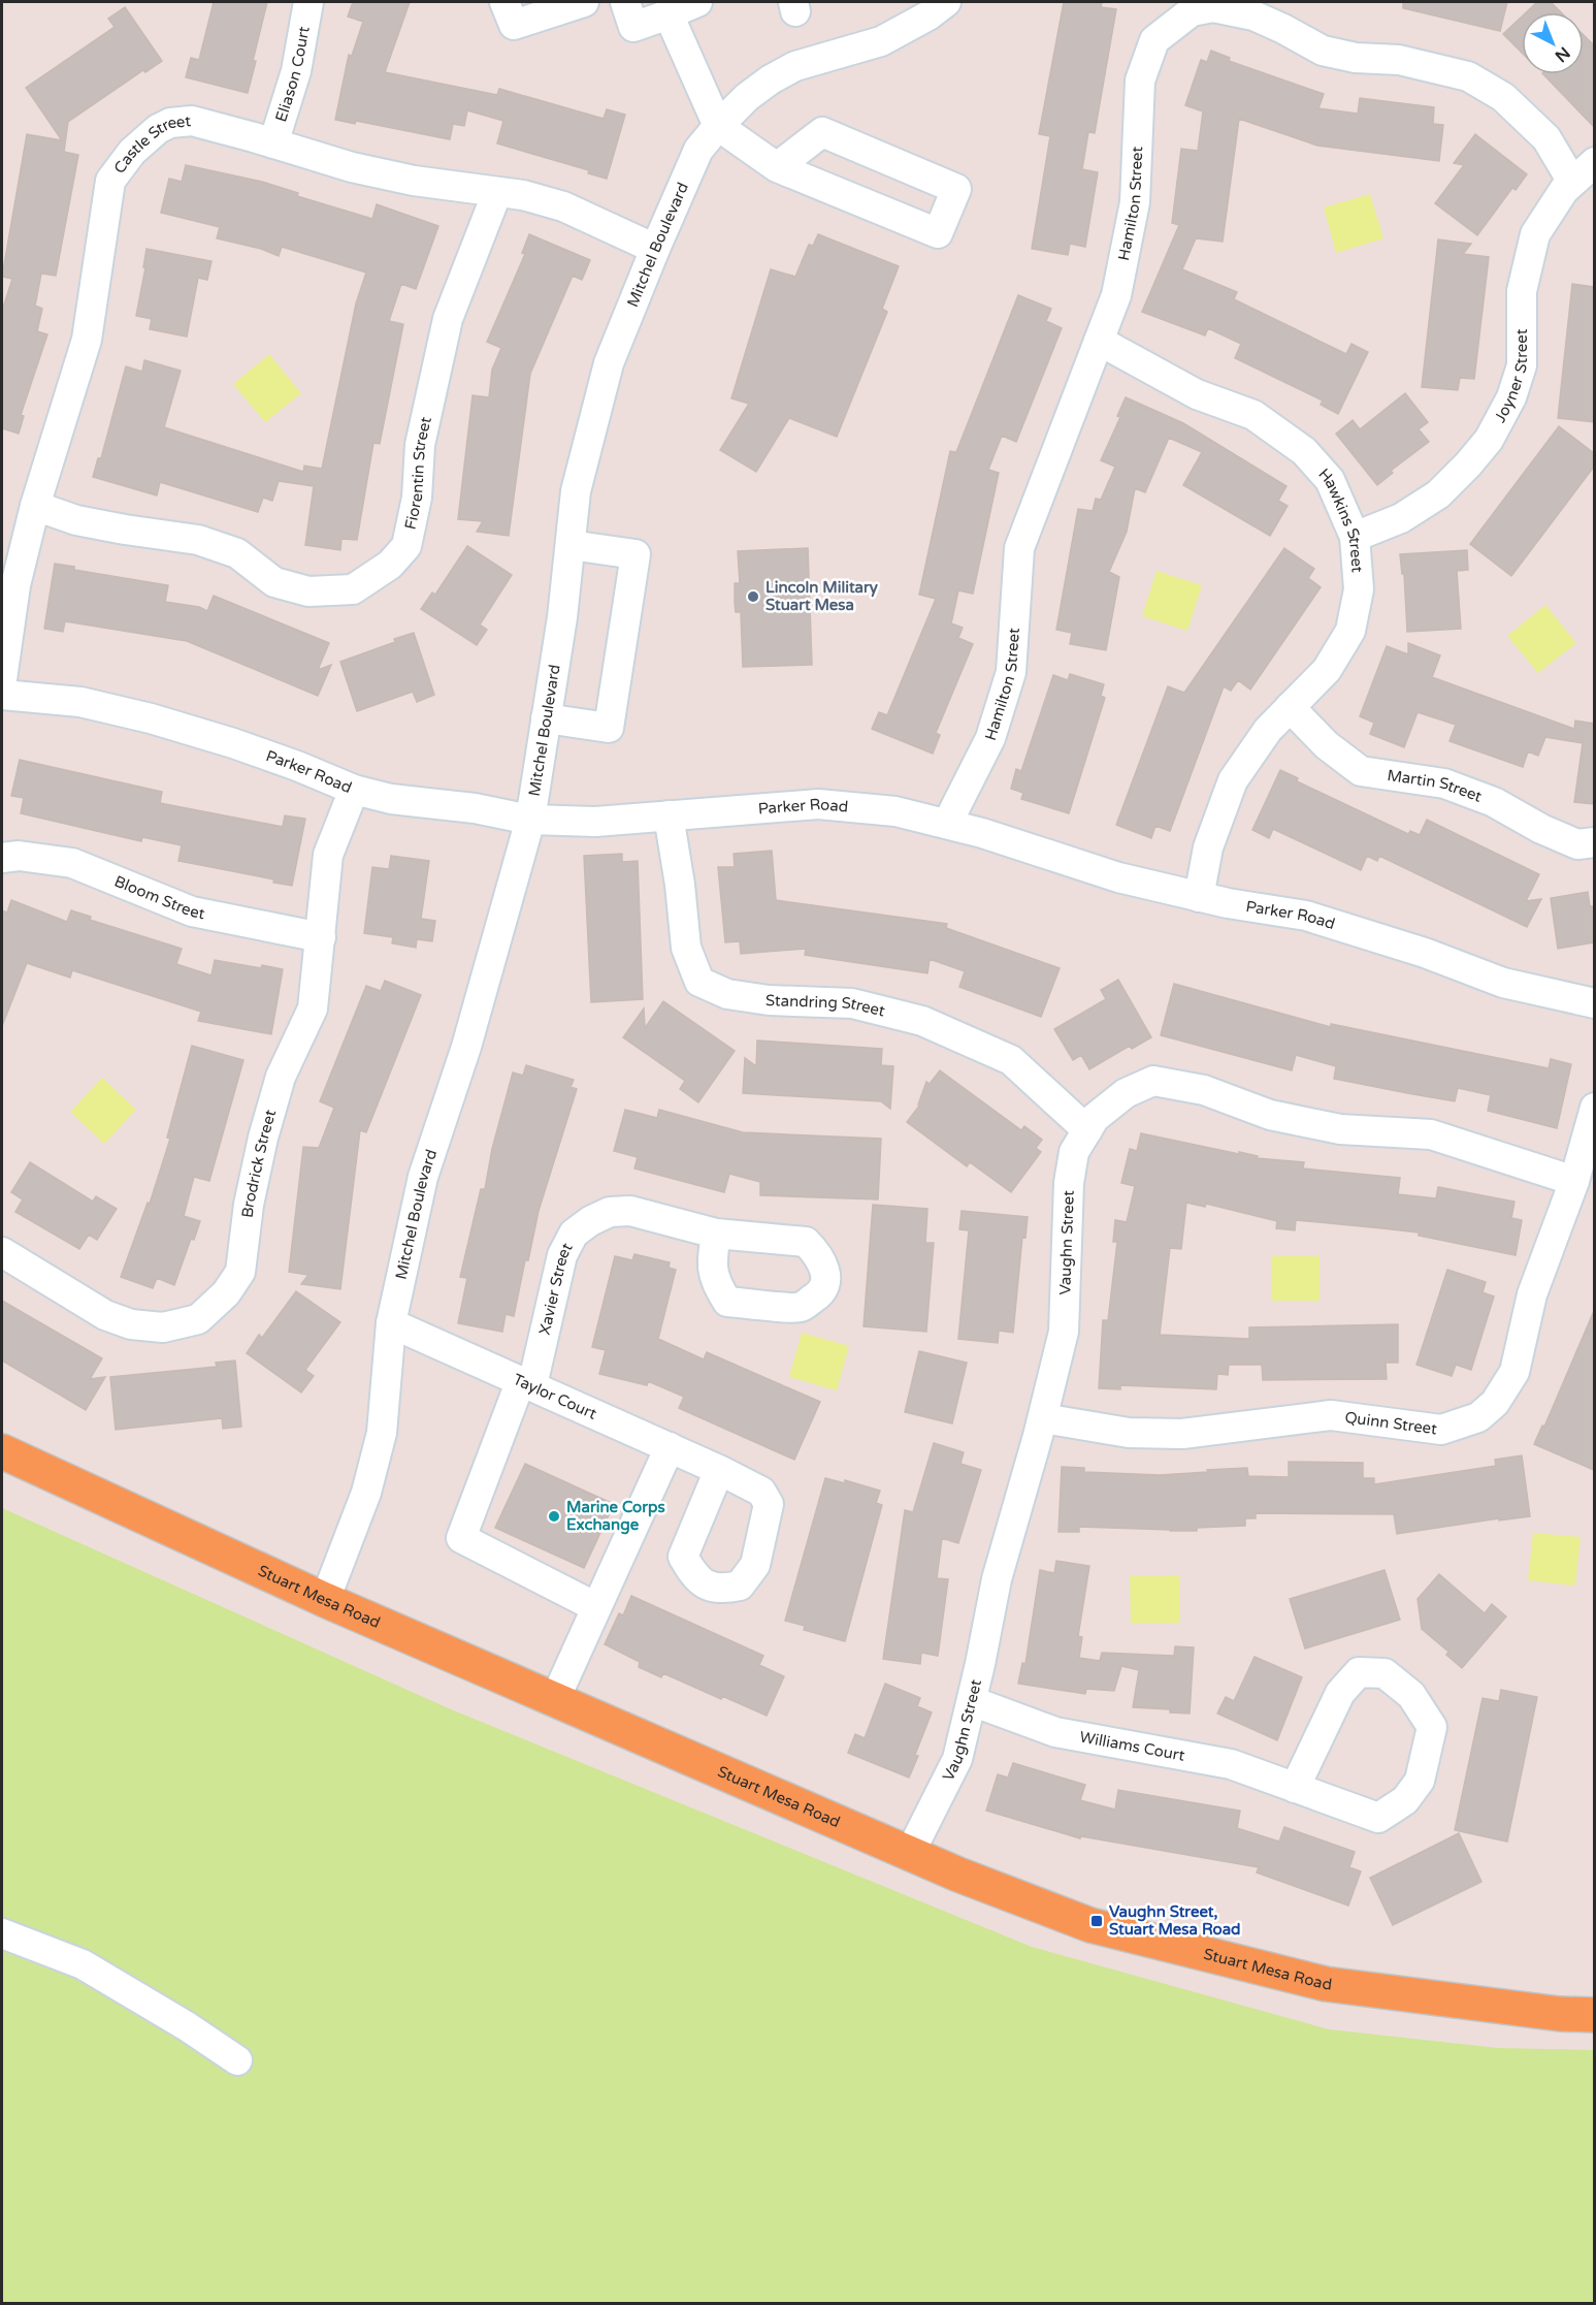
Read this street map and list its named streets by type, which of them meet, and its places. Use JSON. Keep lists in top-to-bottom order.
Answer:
{
  "streets": {
    "main road": ["Stuart Mesa Road"],
    "street": [
      "Eliason Court",
      "Castle Street",
      "Hamilton Street",
      "Mitchel Boulevard",
      "Joyner Street",
      "Fiorentin Street",
      "Hawkins Street",
      "Parker Road",
      "Martin Street",
      "Bloom Street",
      "Standring Street",
      "Brodrick Street",
      "Vaughn Street",
      "Xavier Street",
      "Taylor Court",
      "Quinn Street",
      "Williams Court"
    ]
  },
  "crossings": [
    ["Eliason Court", "Castle Street"],
    ["Castle Street", "Mitchel Boulevard"],
    ["Castle Street", "Fiorentin Street"],
    ["Hamilton Street", "Joyner Street"],
    ["Hamilton Street", "Hawkins Street"],
    ["Hamilton Street", "Parker Road"],
    ["Mitchel Boulevard", "Parker Road"],
    ["Mitchel Boulevard", "Taylor Court"],
    ["Mitchel Boulevard", "Stuart Mesa Road"],
    ["Joyner Street", "Hawkins Street"],
    ["Hawkins Street", "Parker Road"],
    ["Hawkins Street", "Martin Street"],
    ["Parker Road", "Standring Street"],
    ["Parker Road", "Brodrick Street"],
    ["Bloom Street", "Brodrick Street"],
    ["Standring Street", "Vaughn Street"],
    ["Vaughn Street", "Quinn Street"],
    ["Vaughn Street", "Stuart Mesa Road"],
    ["Vaughn Street", "Williams Court"],
    ["Xavier Street", "Taylor Court"]
  ],
  "places": {
    "other": ["Lincoln Military Stuart Mesa", "Marine Corps Exchange"],
    "transit": ["Vaughn Street, Stuart Mesa Road"]
  },
  "north": "bottom right"
}
